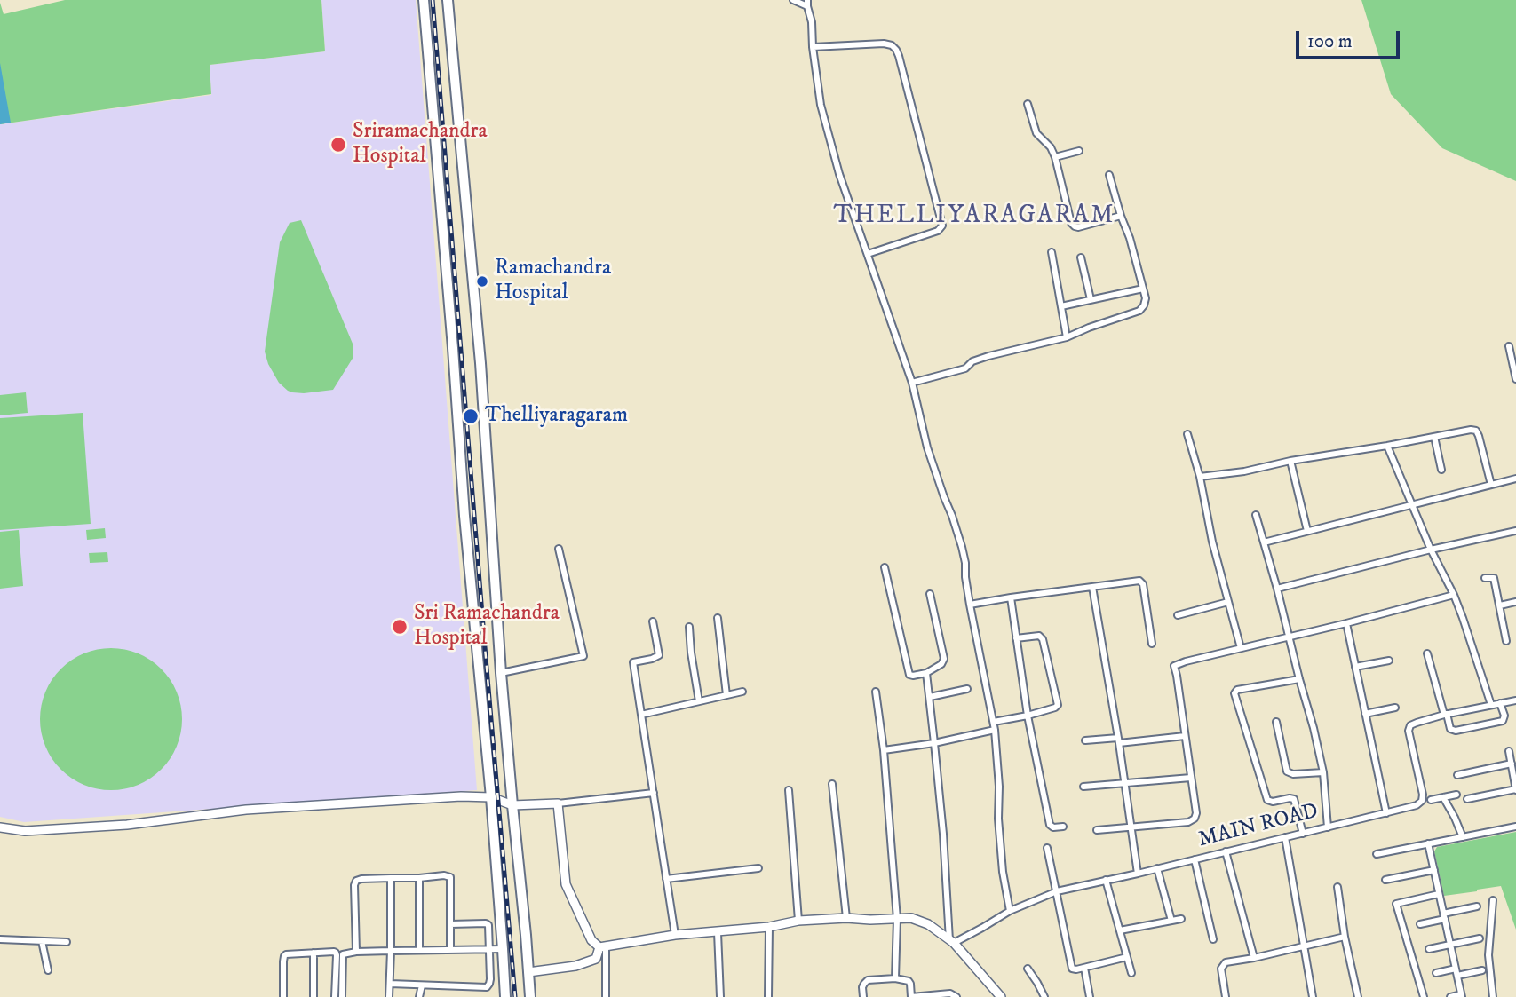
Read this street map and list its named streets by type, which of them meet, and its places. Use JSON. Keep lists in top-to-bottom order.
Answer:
{
  "streets": {
    "street": ["MAIN ROAD"]
  },
  "districts": ["THELLIYARAGARAM"],
  "places": [
    "Sriramachandra Hospital",
    "Ramachandra Hospital",
    "Thelliyaragaram",
    "Sri Ramachandra Hospital"
  ],
  "scale_bar": "100 m"
}
